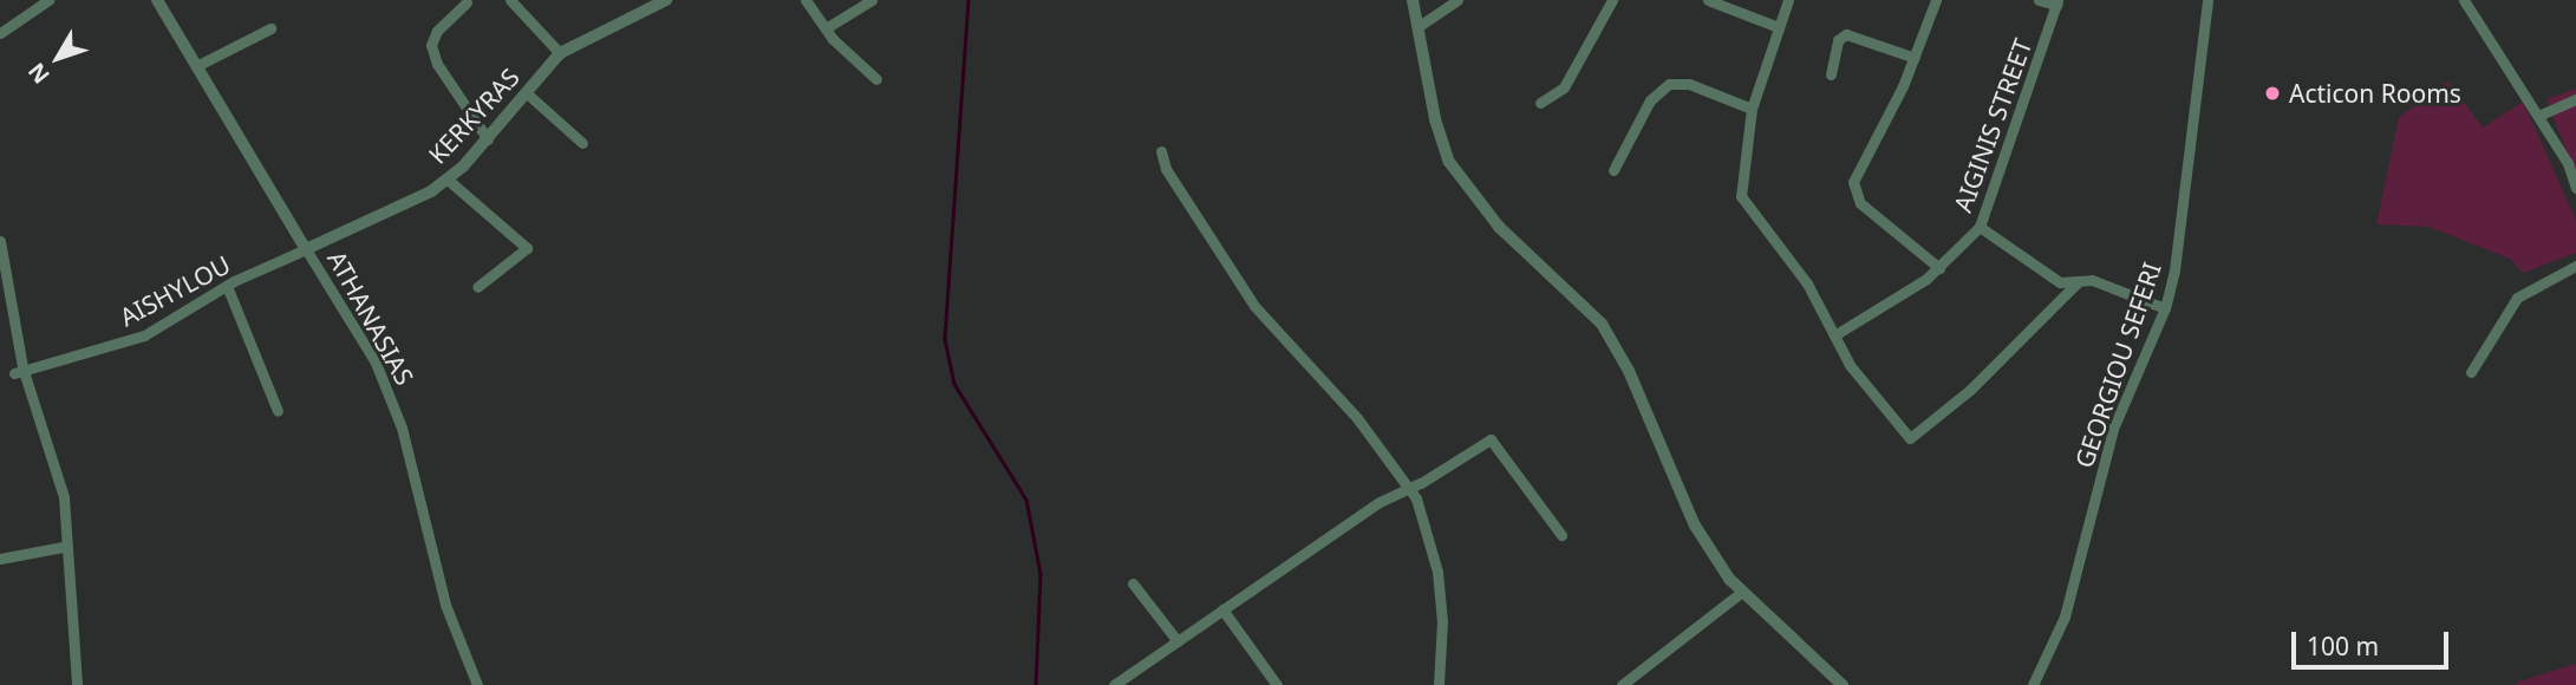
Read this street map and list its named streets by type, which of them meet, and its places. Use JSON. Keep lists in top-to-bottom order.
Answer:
{
  "streets": {
    "street": [
      "KERKYRAS",
      "AIGINIS STREET",
      "AISHYLOU",
      "ATHANASIAS",
      "GEORGIOU SEFERI"
    ]
  },
  "crossings": [
    ["KERKYRAS", "AISHYLOU"],
    ["KERKYRAS", "ATHANASIAS"],
    ["AISHYLOU", "ATHANASIAS"]
  ],
  "places": ["Acticon Rooms"],
  "scale_bar": "100 m",
  "north": "bottom left"
}
